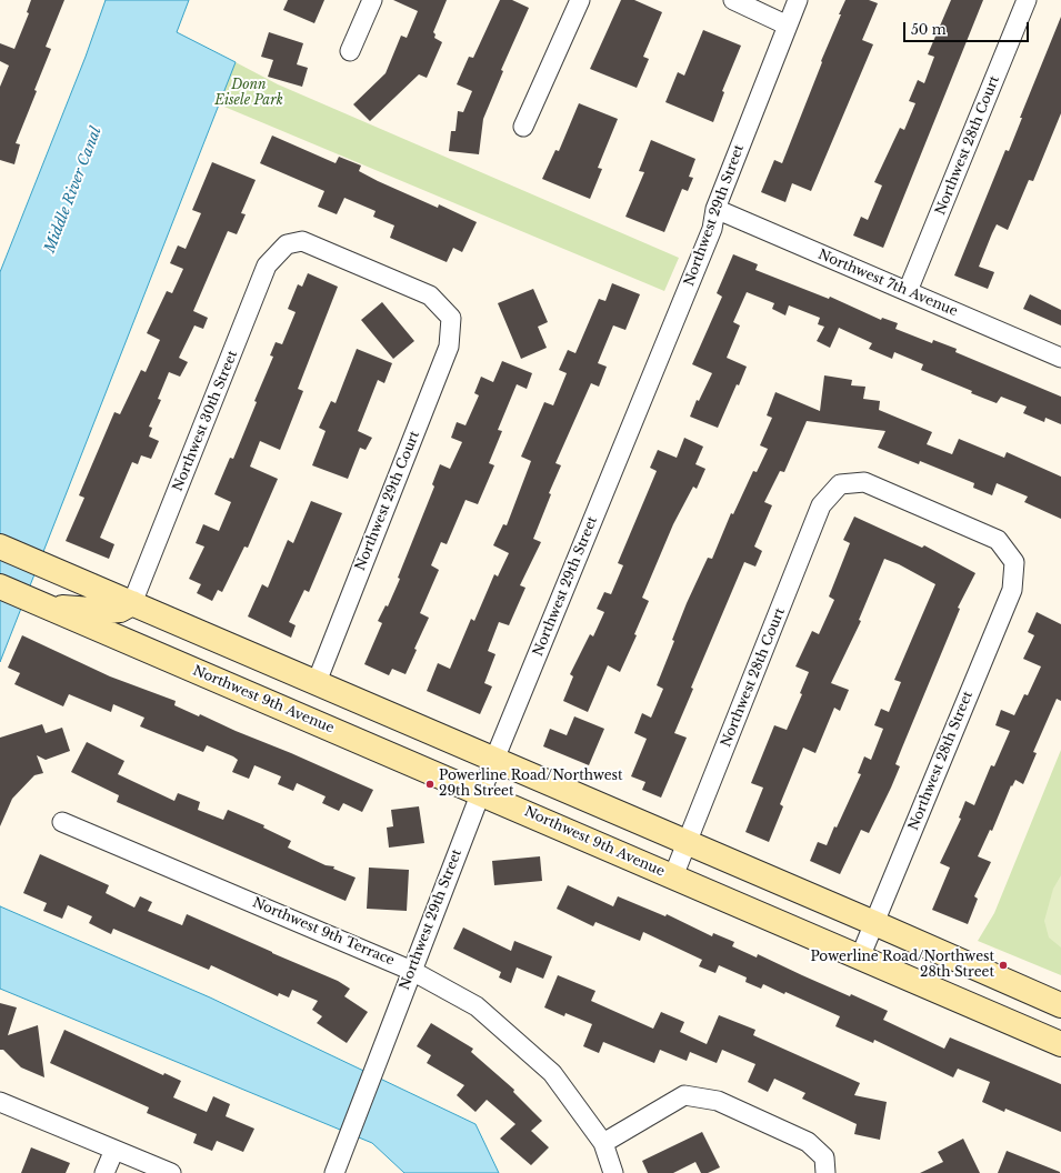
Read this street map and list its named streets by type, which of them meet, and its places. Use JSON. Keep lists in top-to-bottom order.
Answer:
{
  "streets": {
    "main road": ["Northwest 9th Avenue"],
    "street": [
      "Northwest 28th Court",
      "Northwest 29th Street",
      "Northwest 7th Avenue",
      "Northwest 30th Street",
      "Northwest 29th Court",
      "Northwest 28th Street",
      "Northwest 9th Terrace"
    ]
  },
  "crossings": [
    ["Northwest 28th Court", "Northwest 7th Avenue"],
    ["Northwest 28th Court", "Northwest 9th Avenue"],
    ["Northwest 28th Court", "Northwest 28th Street"],
    ["Northwest 29th Street", "Northwest 7th Avenue"],
    ["Northwest 29th Street", "Northwest 9th Avenue"],
    ["Northwest 29th Street", "Northwest 9th Terrace"],
    ["Northwest 30th Street", "Northwest 29th Court"],
    ["Northwest 9th Avenue", "Northwest 28th Street"]
  ],
  "water": ["Middle River Canal"],
  "parks": ["Donn Eisele Park"],
  "places": ["Powerline Road/Northwest 29th Street", "Powerline Road/Northwest 28th Street"],
  "scale_bar": "50 m"
}
